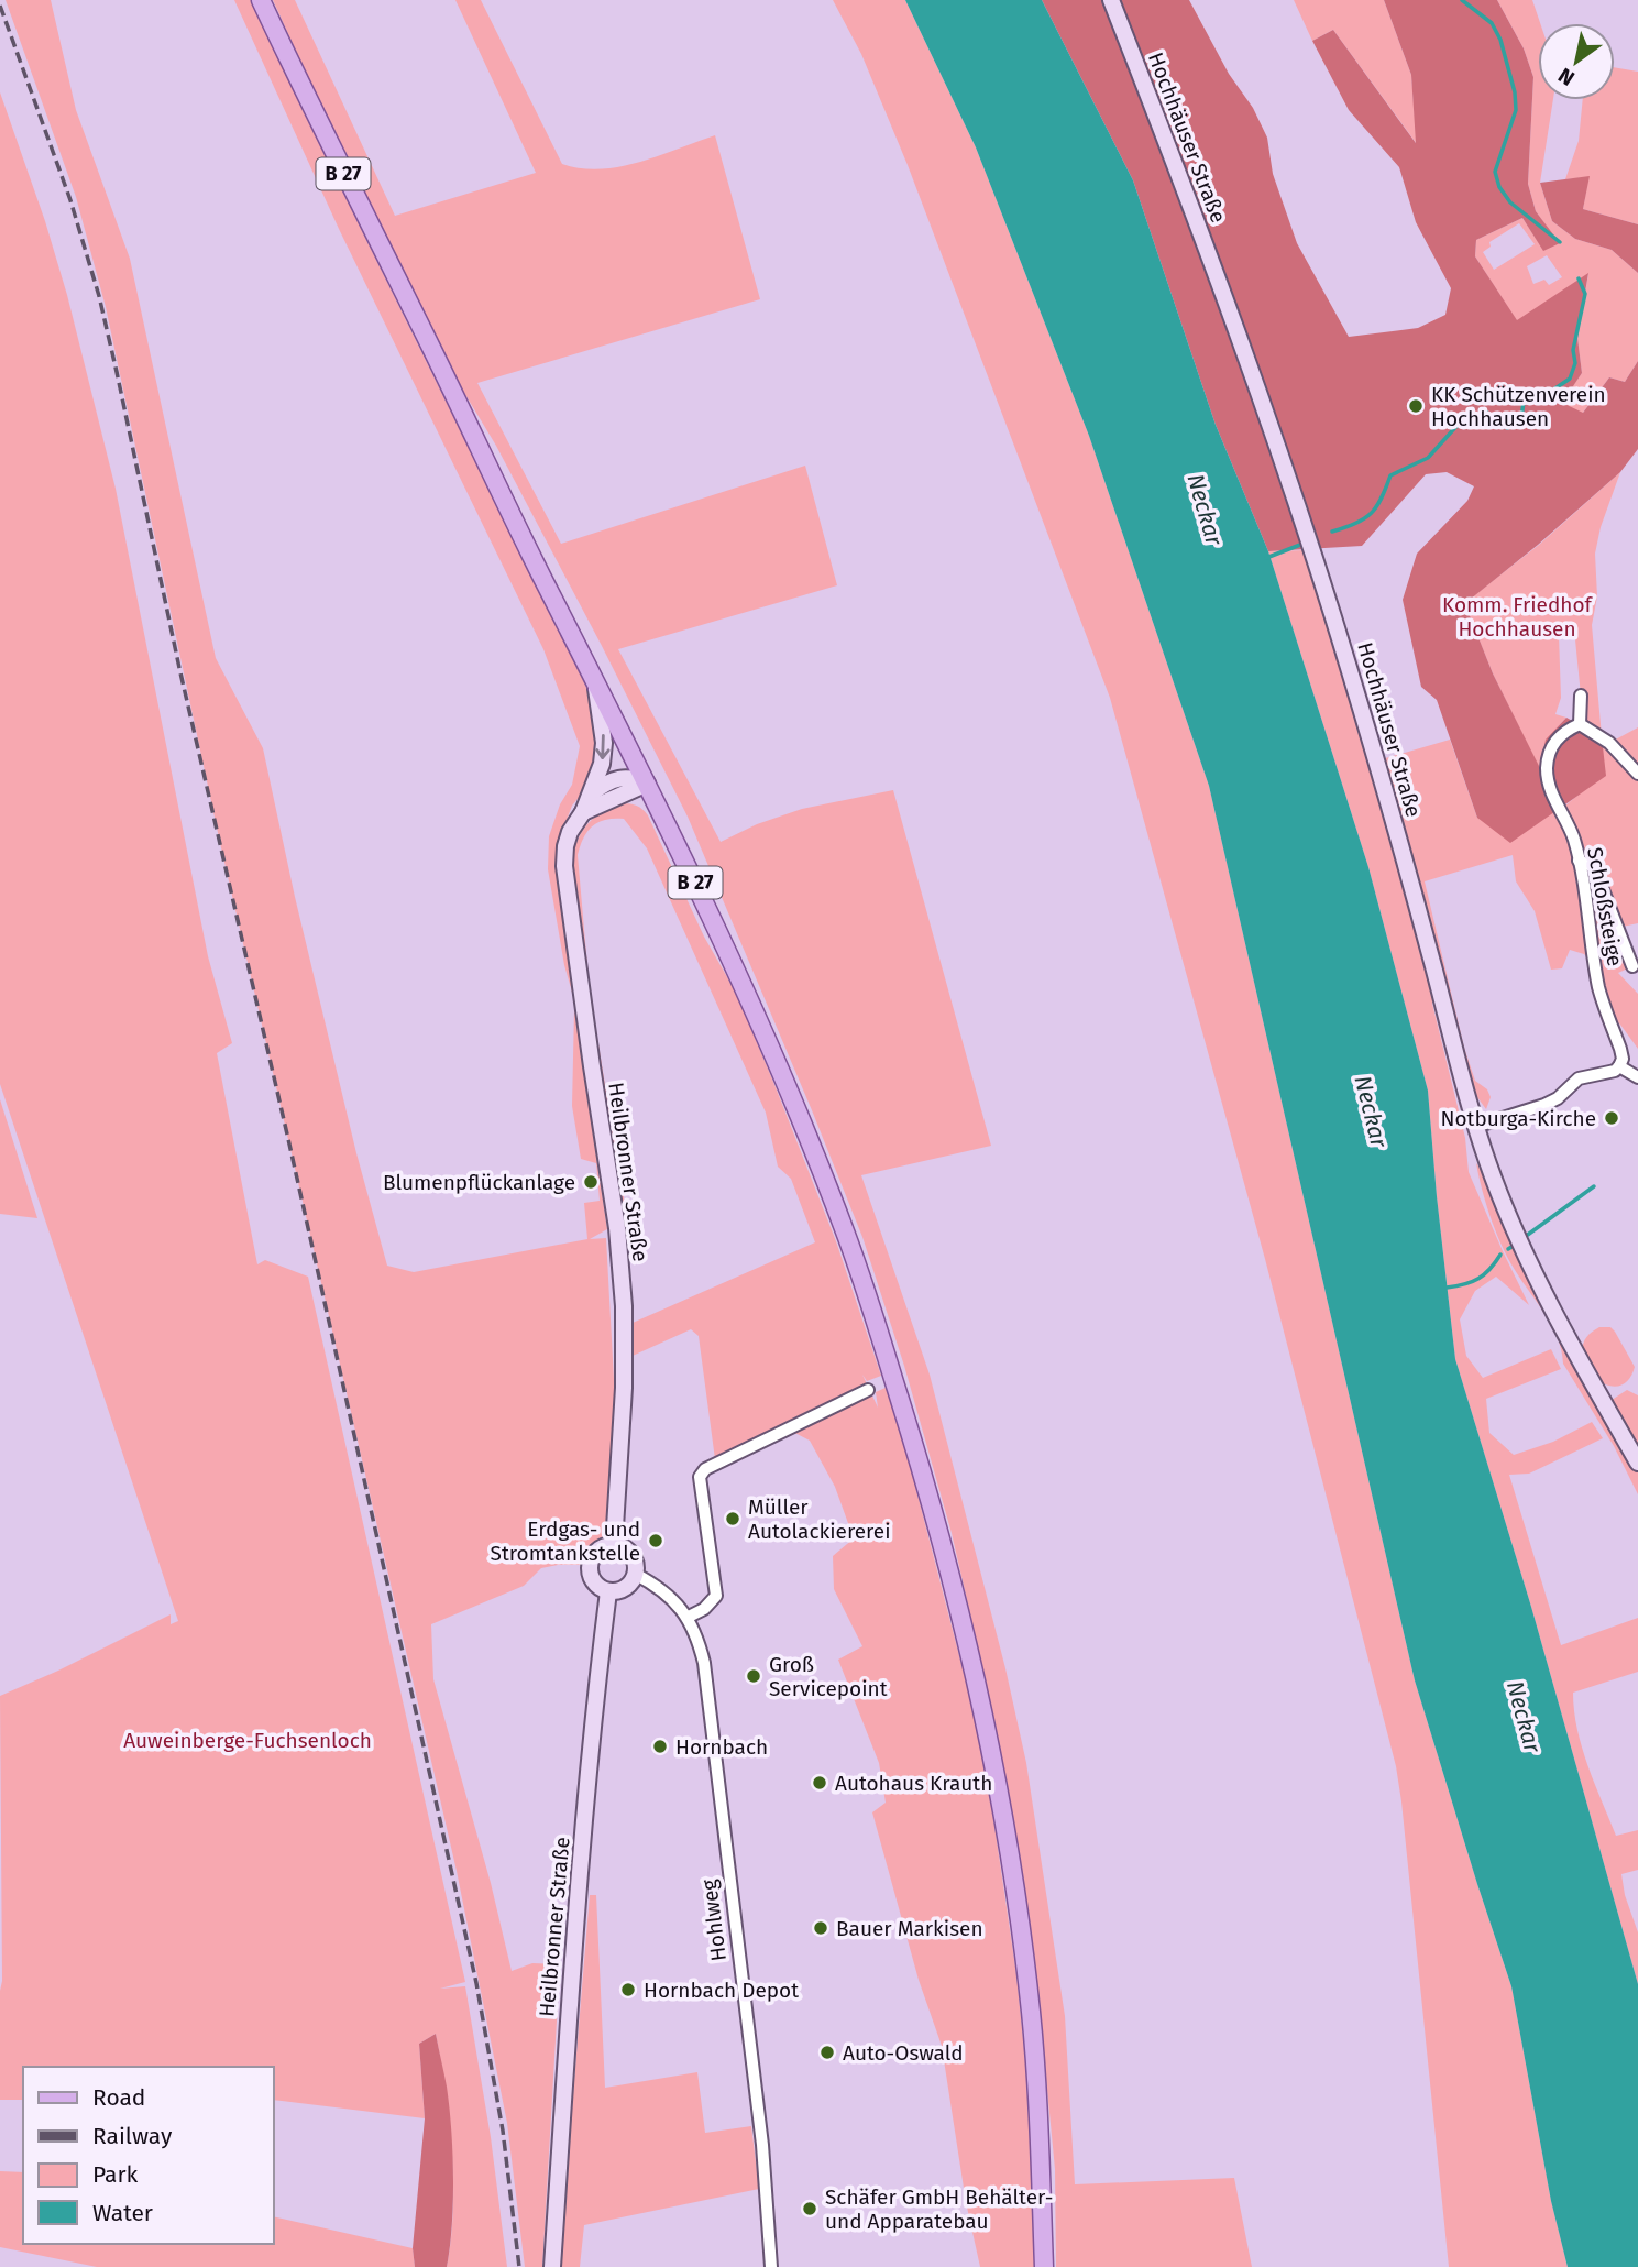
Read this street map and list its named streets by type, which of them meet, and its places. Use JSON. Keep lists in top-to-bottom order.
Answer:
{
  "streets": {
    "main road": ["B 27"],
    "street": [
      "Hochhäuser Straße",
      "Schloßsteige",
      "Heilbronner Straße",
      "Hohlweg"
    ]
  },
  "crossings": [
    ["B 27", "Heilbronner Straße"],
    ["Heilbronner Straße", "Hohlweg"]
  ],
  "water": ["Neckar"],
  "parks": ["Komm. Friedhof Hochhausen", "Auweinberge-Fuchsenloch"],
  "places": [
    "KK Schützenverein Hochhausen",
    "Notburga-Kirche",
    "Blumenpflückanlage",
    "Müller Autolackiererei",
    "Erdgas- und Stromtankstelle",
    "Groß Servicepoint",
    "Hornbach",
    "Autohaus Krauth",
    "Bauer Markisen",
    "Hornbach Depot",
    "Auto-Oswald",
    "Schäfer GmbH Behälter- und Apparatebau"
  ],
  "legend": [
    "Road",
    "Railway",
    "Park",
    "Water"
  ],
  "north": "bottom left"
}
